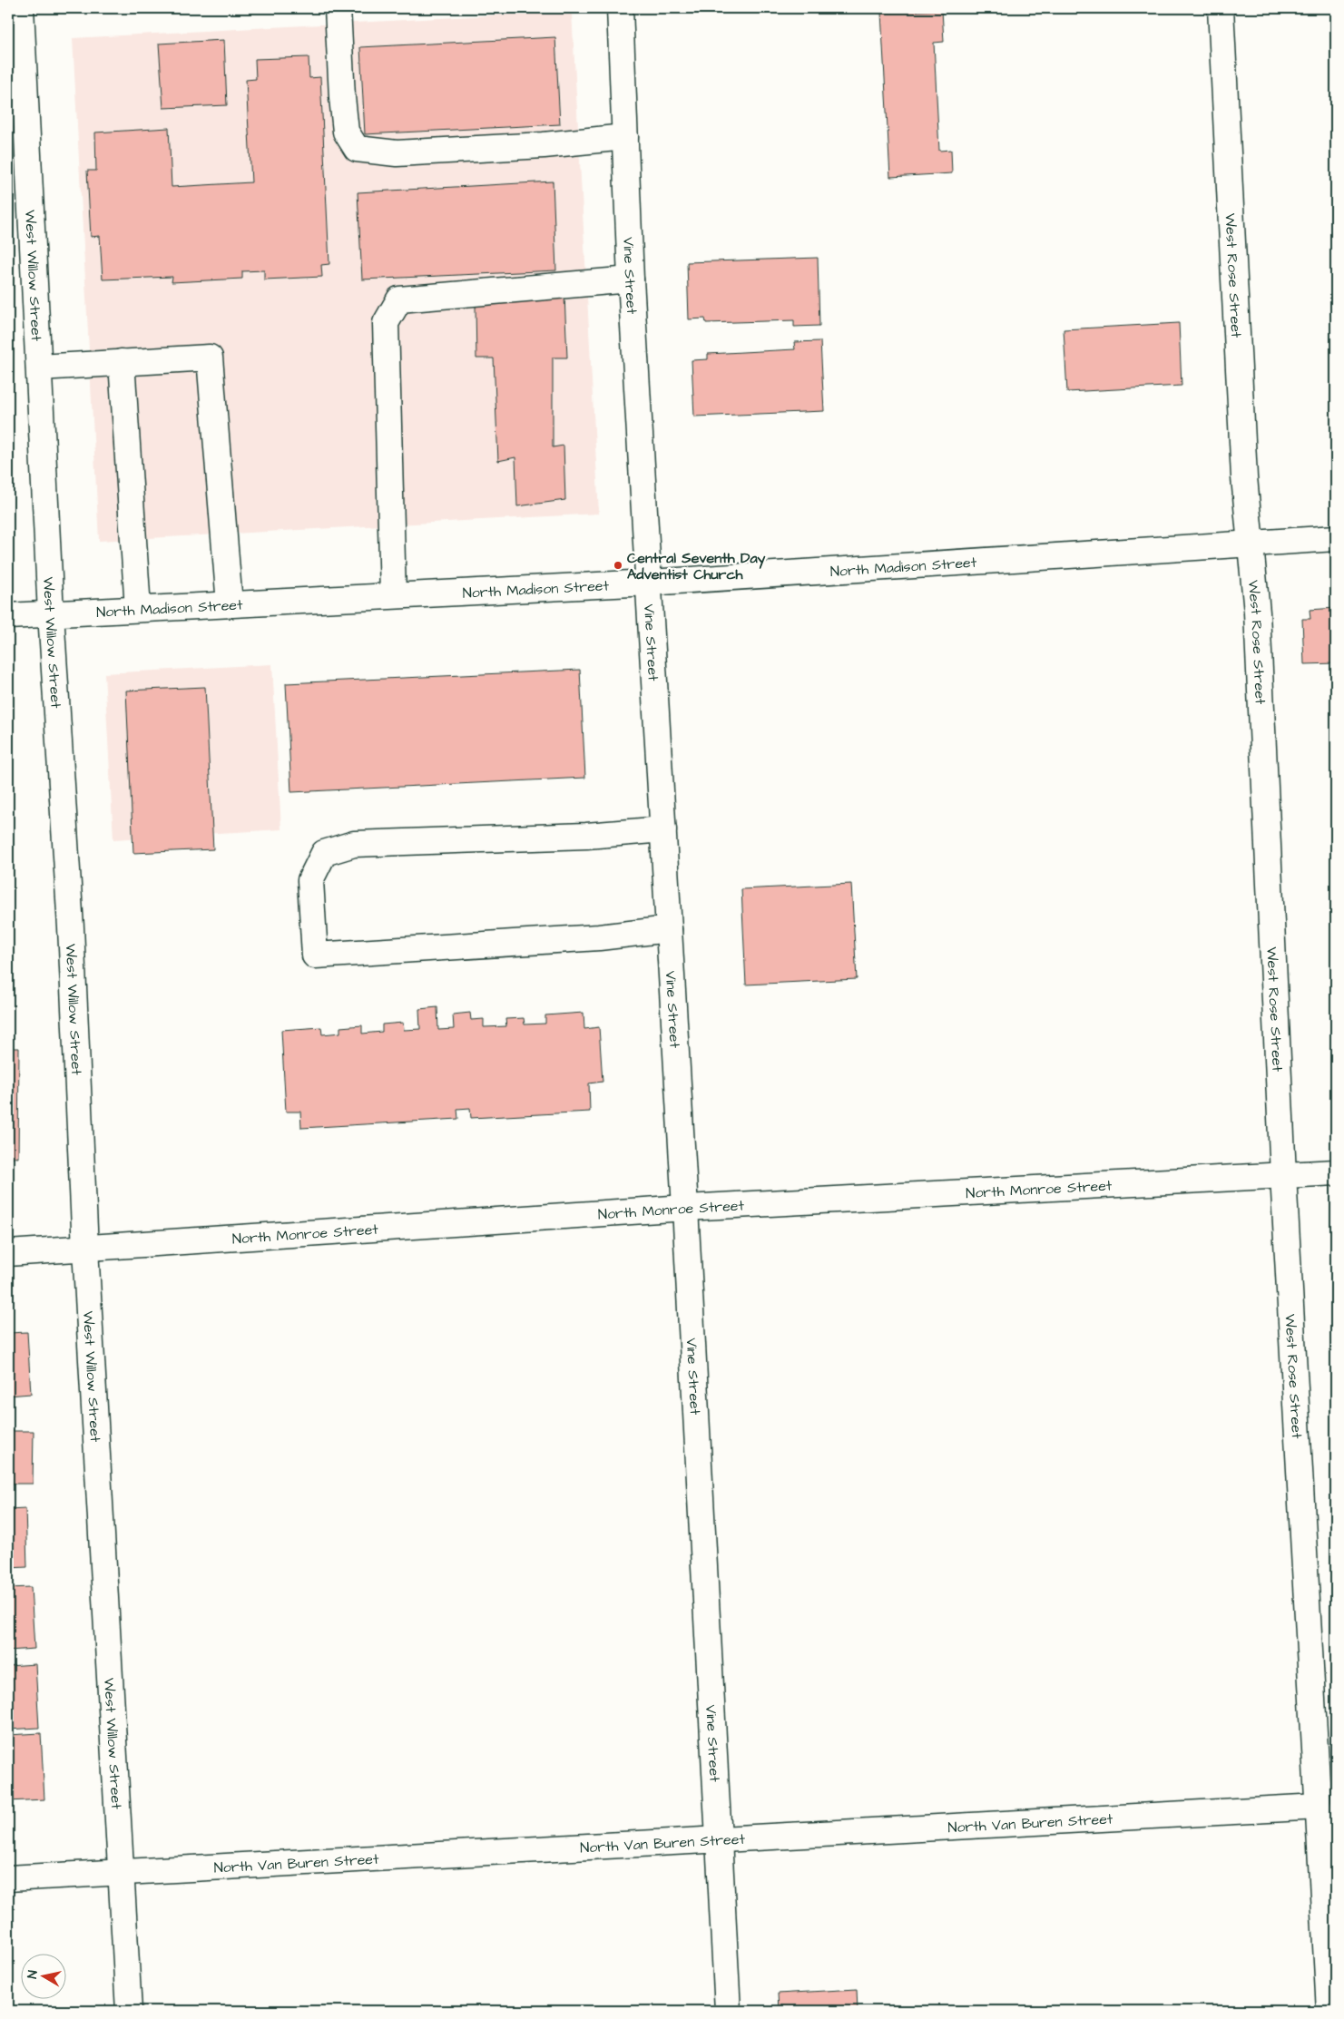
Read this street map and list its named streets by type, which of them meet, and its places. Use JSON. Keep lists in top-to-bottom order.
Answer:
{
  "streets": {
    "street": [
      "West Willow Street",
      "Vine Street",
      "West Rose Street",
      "North Madison Street",
      "North Monroe Street",
      "North Van Buren Street"
    ]
  },
  "crossings": [
    ["West Willow Street", "North Madison Street"],
    ["West Willow Street", "North Monroe Street"],
    ["West Willow Street", "North Van Buren Street"],
    ["Vine Street", "North Madison Street"],
    ["Vine Street", "North Monroe Street"],
    ["Vine Street", "North Van Buren Street"],
    ["West Rose Street", "North Madison Street"],
    ["West Rose Street", "North Monroe Street"],
    ["West Rose Street", "North Van Buren Street"]
  ],
  "places": ["Central Seventh Day Adventist Church"],
  "north": "left"
}
